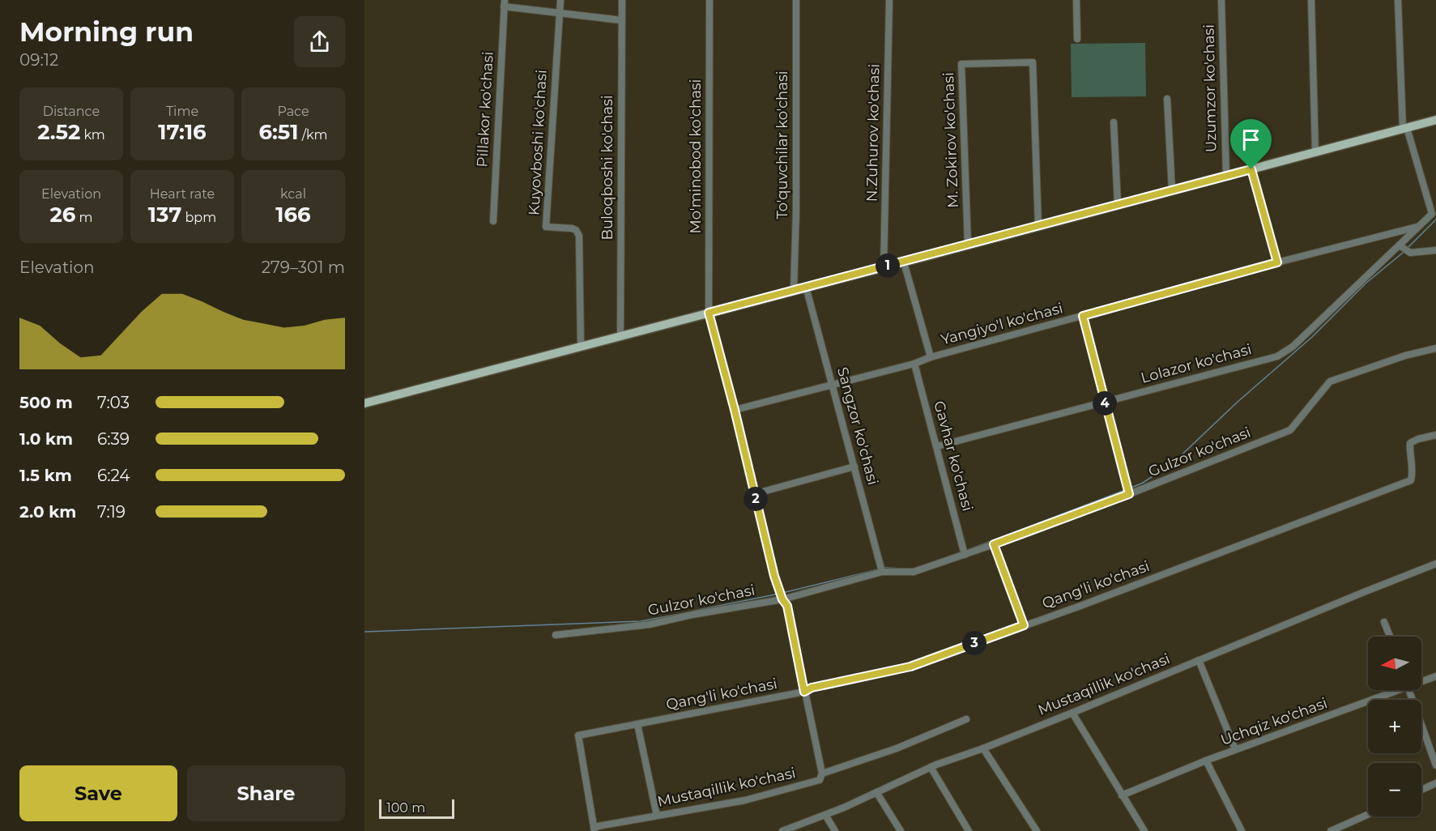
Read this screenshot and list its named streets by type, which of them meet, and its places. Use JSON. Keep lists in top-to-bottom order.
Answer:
{
  "streets": {
    "street": [
      "Uzumzor ko'chasi",
      "Pillakor ko'chasi",
      "N.Zuhurov ko'chasi",
      "M. Zokirov ko'chasi",
      "Kuyovboshi ko'chasi",
      "To'quvchilar ko'chasi",
      "Mo'minobod ko'chasi",
      "Buloqboshi ko'chasi",
      "Yangiyo'l ko'chasi",
      "Lolazor ko'chasi",
      "Sangzor ko'chasi",
      "Gulzor ko'chasi",
      "Gavhar ko'chasi",
      "Qang'li ko'chasi",
      "Mustaqillik ko'chasi",
      "Uchqiz ko'chasi"
    ]
  },
  "crossings": [
    ["Mo'minobod ko'chasi", "Yangiyo'l ko'chasi"],
    ["Mo'minobod ko'chasi", "Gulzor ko'chasi"],
    ["Mo'minobod ko'chasi", "Qang'li ko'chasi"],
    ["Mo'minobod ko'chasi", "Mustaqillik ko'chasi"],
    ["Yangiyo'l ko'chasi", "Lolazor ko'chasi"],
    ["Yangiyo'l ko'chasi", "Sangzor ko'chasi"],
    ["Yangiyo'l ko'chasi", "Gavhar ko'chasi"],
    ["Lolazor ko'chasi", "Gavhar ko'chasi"],
    ["Sangzor ko'chasi", "Gulzor ko'chasi"],
    ["Gulzor ko'chasi", "Gavhar ko'chasi"],
    ["Qang'li ko'chasi", "Mustaqillik ko'chasi"]
  ],
  "scale_bar": "100 m",
  "north": "left",
  "page": {
    "heading": ["Morning run", "09:12"],
    "stats": [
      ["Distance", "2.52 km"],
      ["Time", "17:16"],
      ["Pace", "6:51 /km"],
      ["Elevation", "26 m"],
      ["Heart rate", "137 bpm"],
      ["kcal", "166"]
    ],
    "chart": ["Elevation", "279–301 m"],
    "pins": [
      "1",
      "4",
      "2",
      "3"
    ],
    "list": [
      {
        "name": "500 m",
        "note": "7:03"
      },
      {
        "name": "1.0 km",
        "note": "6:39"
      },
      {
        "name": "1.5 km",
        "note": "6:24"
      },
      {
        "name": "2.0 km",
        "note": "7:19"
      }
    ],
    "map_buttons": ["+", "−"],
    "buttons": ["Save", "Share"],
    "scale": "100 m"
  }
}
